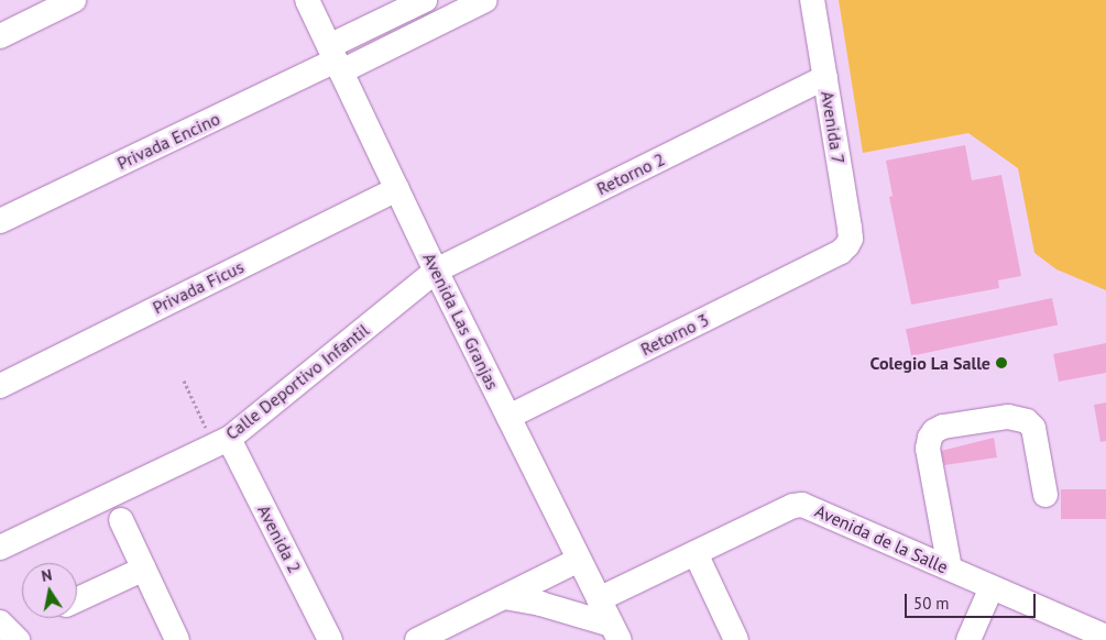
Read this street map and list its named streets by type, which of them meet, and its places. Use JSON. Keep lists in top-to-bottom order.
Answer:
{
  "streets": {
    "street": [
      "Avenida 7",
      "Privada Encino",
      "Retorno 2",
      "Privada Ficus",
      "Avenida Las Granjas",
      "Retorno 3",
      "Calle Deportivo Infantil",
      "Avenida 2",
      "Avenida de la Salle"
    ]
  },
  "crossings": [
    ["Avenida 7", "Retorno 2"],
    ["Avenida 7", "Retorno 3"],
    ["Privada Encino", "Avenida Las Granjas"],
    ["Retorno 2", "Avenida Las Granjas"],
    ["Retorno 2", "Calle Deportivo Infantil"],
    ["Privada Ficus", "Avenida Las Granjas"],
    ["Avenida Las Granjas", "Retorno 3"],
    ["Avenida Las Granjas", "Calle Deportivo Infantil"],
    ["Avenida Las Granjas", "Avenida de la Salle"],
    ["Calle Deportivo Infantil", "Avenida 2"]
  ],
  "places": ["Colegio La Salle"],
  "scale_bar": "50 m",
  "north": "top"
}
